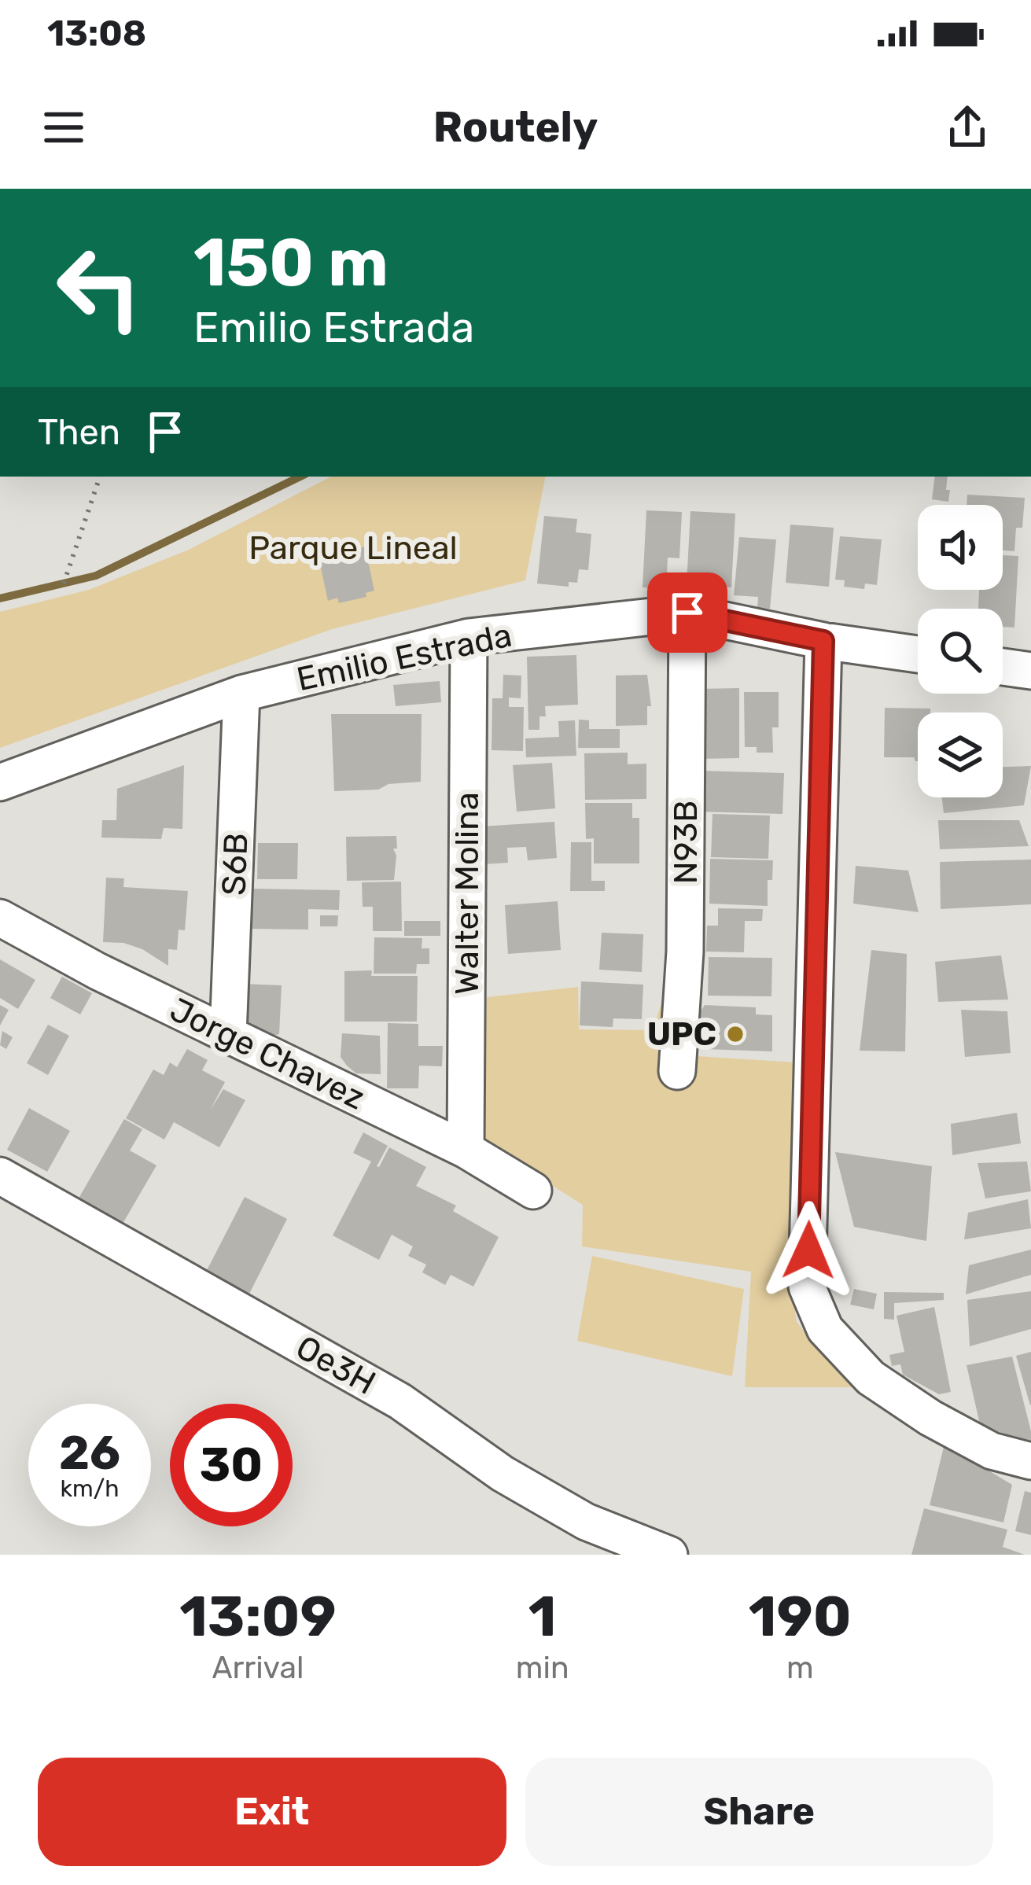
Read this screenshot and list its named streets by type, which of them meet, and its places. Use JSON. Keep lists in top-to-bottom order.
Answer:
{
  "streets": {
    "street": [
      "Emilio Estrada",
      "N93B",
      "S6B",
      "Walter Molina",
      "Jorge Chavez",
      "Oe3H"
    ]
  },
  "crossings": [
    ["Emilio Estrada", "N93B"],
    ["Emilio Estrada", "S6B"],
    ["Emilio Estrada", "Walter Molina"],
    ["S6B", "Jorge Chavez"],
    ["Walter Molina", "Jorge Chavez"]
  ],
  "parks": ["Parque Lineal"],
  "places": ["UPC"],
  "page": {
    "status": "13:08",
    "header": "Routely",
    "turn": ["150 m", "Emilio Estrada"],
    "then": "Then",
    "speed": "26 km/h",
    "limit": "30",
    "eta": [
      "13:09",
      "Arrival",
      "1",
      "min",
      "190",
      "m"
    ],
    "buttons": ["Exit", "Share"]
  }
}
